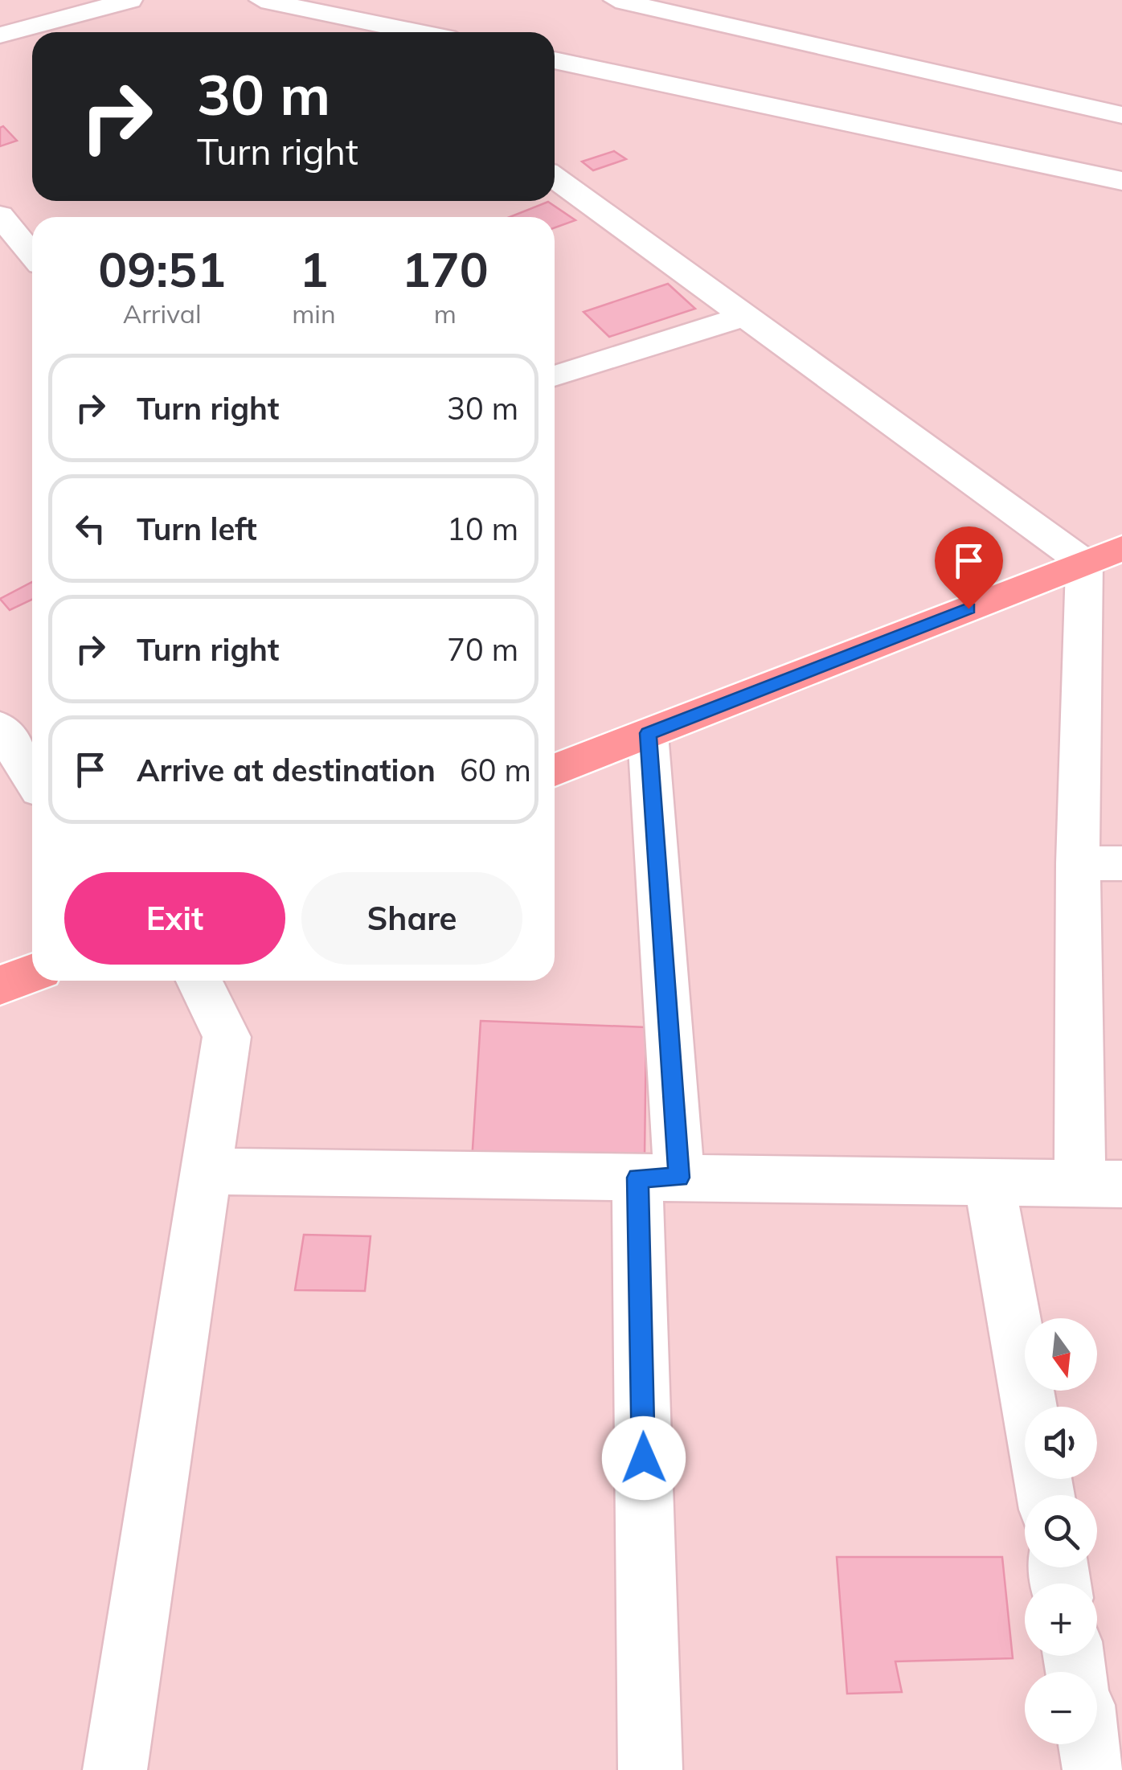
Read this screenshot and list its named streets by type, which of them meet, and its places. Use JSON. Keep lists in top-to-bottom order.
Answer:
{
  "north": "bottom",
  "page": {
    "turn": ["30 m", "Turn right"],
    "eta": [
      "09:51",
      "Arrival",
      "1",
      "min",
      "170",
      "m"
    ],
    "list": [
      {
        "name": "Turn right",
        "value": "30 m"
      },
      {
        "name": "Turn left",
        "value": "10 m"
      },
      {
        "name": "Turn right",
        "value": "70 m"
      },
      {
        "name": "Arrive at destination",
        "value": "60 m"
      }
    ],
    "buttons": ["Exit", "Share"],
    "map_buttons": ["+", "−"]
  }
}
